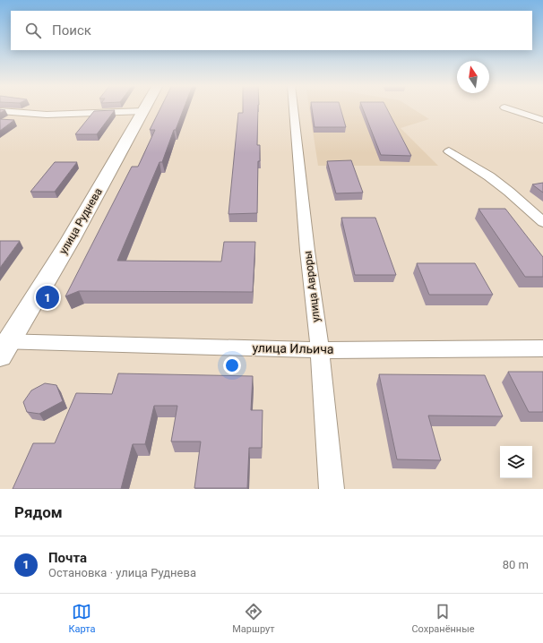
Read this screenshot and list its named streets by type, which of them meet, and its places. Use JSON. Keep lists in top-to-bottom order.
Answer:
{
  "streets": {
    "main road": ["улица Руднева"],
    "street": ["улица Авроры", "улица Ильича"]
  },
  "crossings": [
    ["улица Руднева", "улица Ильича"],
    ["улица Авроры", "улица Ильича"]
  ],
  "north": "top",
  "page": {
    "search": "Поиск",
    "pins": "1",
    "heading": "Рядом",
    "list": [
      {
        "mark": "1",
        "name": "Почта",
        "note": "Остановка · улица Руднева",
        "value": "80 m"
      }
    ],
    "nav": ["Карта", "Маршрут", "Сохранённые"]
  }
}
